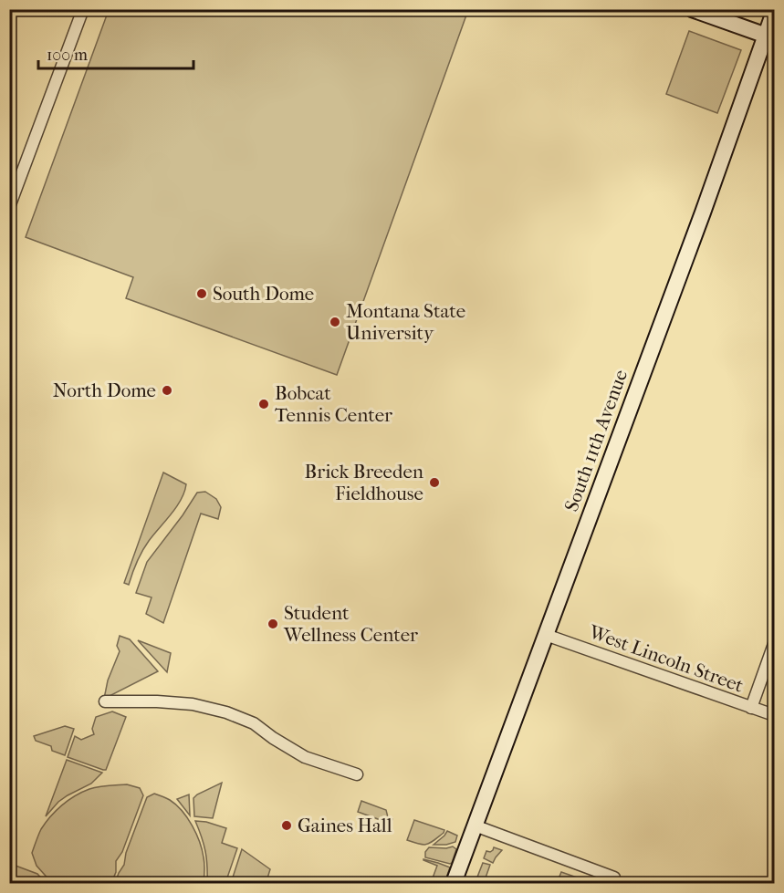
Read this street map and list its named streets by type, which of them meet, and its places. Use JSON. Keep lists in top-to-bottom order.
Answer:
{
  "streets": {
    "street": ["South 11th Avenue", "West Lincoln Street"]
  },
  "crossings": [
    ["South 11th Avenue", "West Lincoln Street"]
  ],
  "places": [
    "South Dome",
    "Montana State University",
    "North Dome",
    "Bobcat Tennis Center",
    "Brick Breeden Fieldhouse",
    "Student Wellness Center",
    "Gaines Hall"
  ],
  "scale_bar": "100 m"
}
